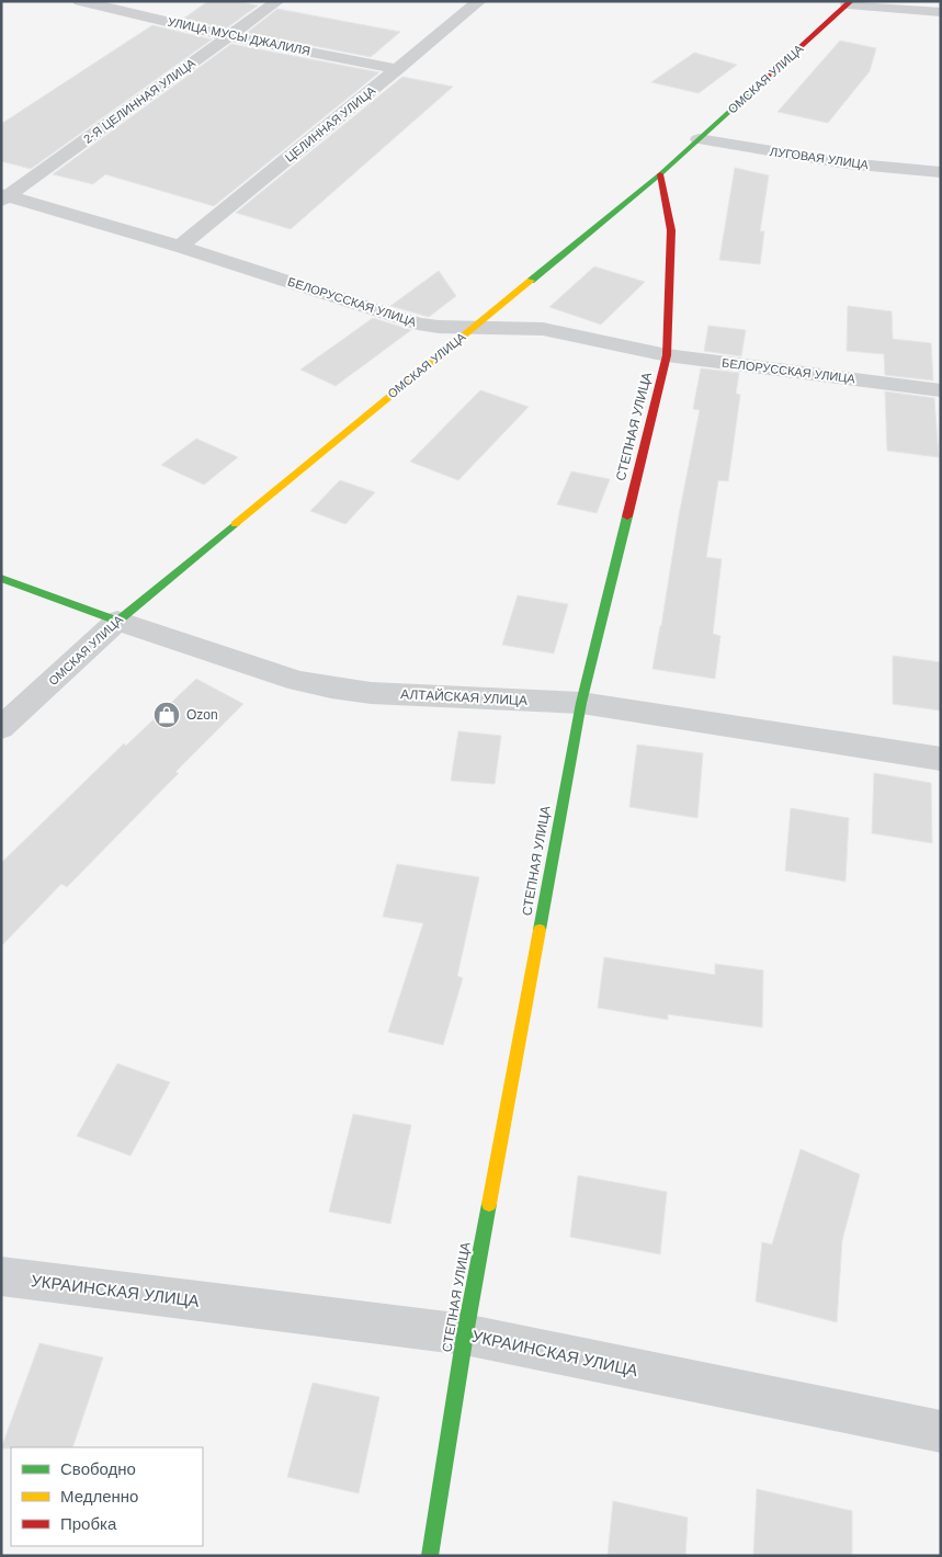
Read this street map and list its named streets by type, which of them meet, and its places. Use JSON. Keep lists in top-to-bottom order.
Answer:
{
  "streets": {
    "street": [
      "УЛИЦА МУСЫ ДЖАЛИЛЯ",
      "ОМСКАЯ УЛИЦА",
      "2-Я ЦЕЛИННАЯ УЛИЦА",
      "ЦЕЛИННАЯ УЛИЦА",
      "ЛУГОВАЯ УЛИЦА",
      "БЕЛОРУССКАЯ УЛИЦА",
      "СТЕПНАЯ УЛИЦА",
      "АЛТАЙСКАЯ УЛИЦА",
      "УКРАИНСКАЯ УЛИЦА"
    ]
  },
  "crossings": [
    ["УЛИЦА МУСЫ ДЖАЛИЛЯ", "2-Я ЦЕЛИННАЯ УЛИЦА"],
    ["УЛИЦА МУСЫ ДЖАЛИЛЯ", "ЦЕЛИННАЯ УЛИЦА"],
    ["ОМСКАЯ УЛИЦА", "ЛУГОВАЯ УЛИЦА"],
    ["ОМСКАЯ УЛИЦА", "БЕЛОРУССКАЯ УЛИЦА"],
    ["ОМСКАЯ УЛИЦА", "СТЕПНАЯ УЛИЦА"],
    ["ОМСКАЯ УЛИЦА", "АЛТАЙСКАЯ УЛИЦА"],
    ["2-Я ЦЕЛИННАЯ УЛИЦА", "БЕЛОРУССКАЯ УЛИЦА"],
    ["ЦЕЛИННАЯ УЛИЦА", "БЕЛОРУССКАЯ УЛИЦА"],
    ["БЕЛОРУССКАЯ УЛИЦА", "СТЕПНАЯ УЛИЦА"],
    ["СТЕПНАЯ УЛИЦА", "АЛТАЙСКАЯ УЛИЦА"],
    ["СТЕПНАЯ УЛИЦА", "УКРАИНСКАЯ УЛИЦА"]
  ],
  "places": {
    "shop": ["Ozon"]
  },
  "legend": ["Свободно", "Медленно", "Пробка"]
}
